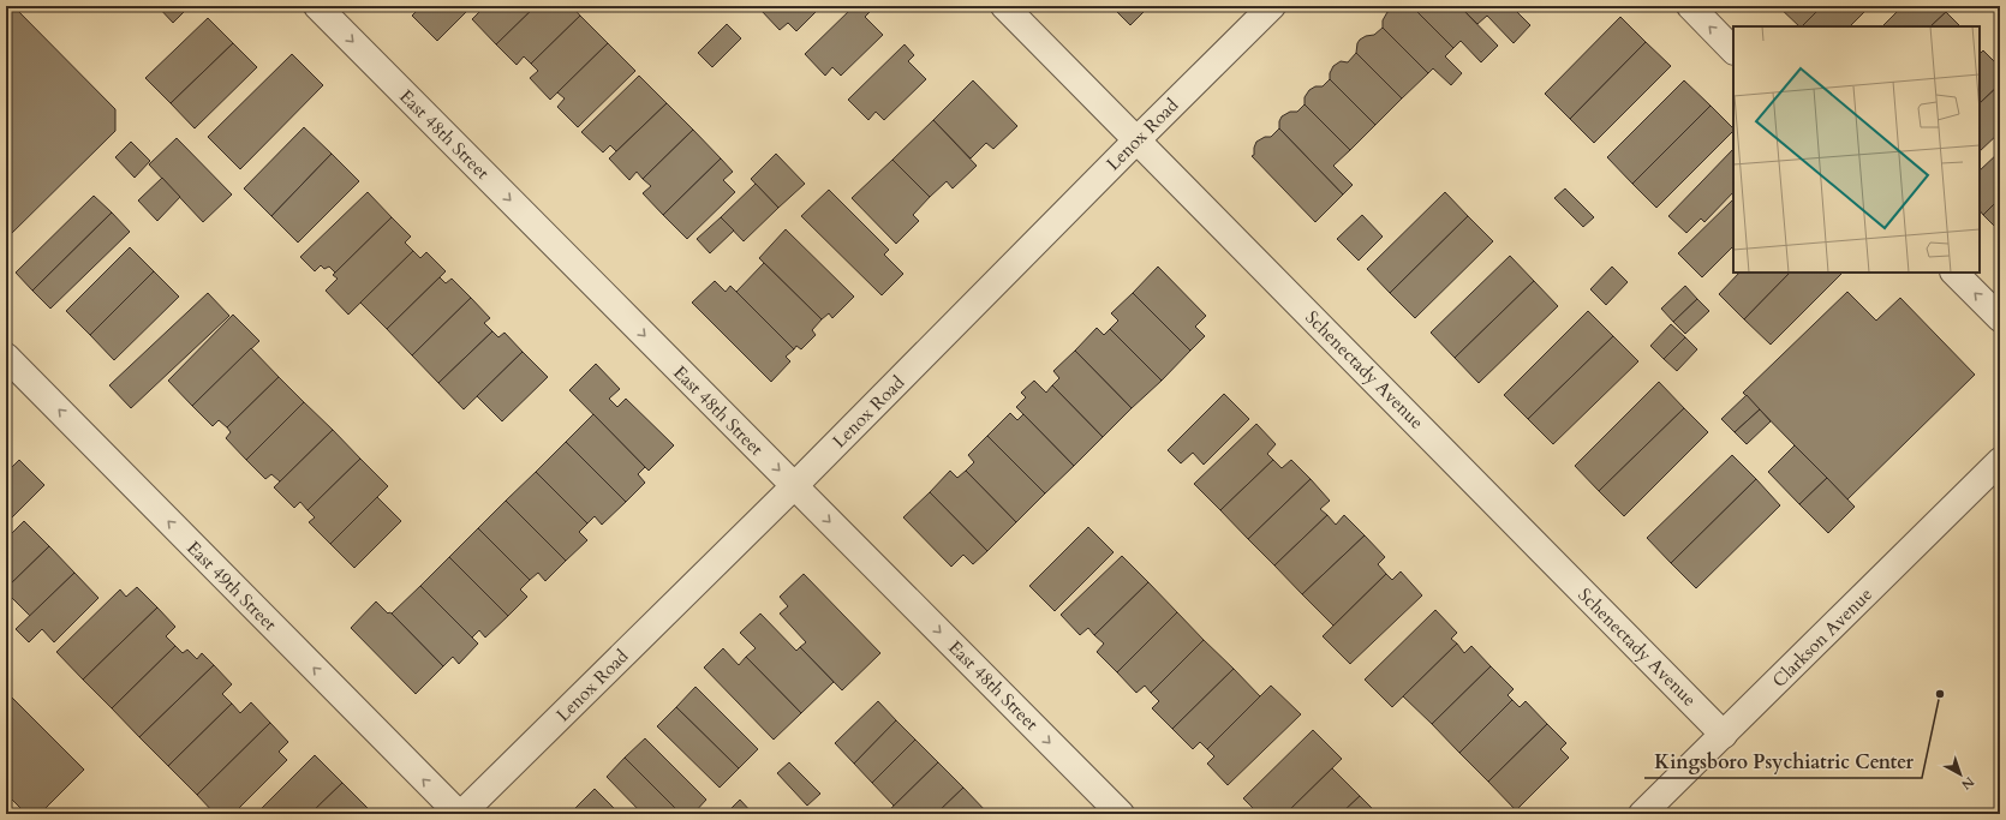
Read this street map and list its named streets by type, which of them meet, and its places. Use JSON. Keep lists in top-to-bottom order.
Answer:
{
  "streets": {
    "street": [
      "East 48th Street",
      "Lenox Road",
      "Schenectady Avenue",
      "East 49th Street",
      "Clarkson Avenue"
    ]
  },
  "crossings": [
    ["East 48th Street", "Lenox Road"],
    ["Lenox Road", "Schenectady Avenue"],
    ["Lenox Road", "East 49th Street"],
    ["Schenectady Avenue", "Clarkson Avenue"]
  ],
  "one_way": ["East 48th Street", "East 49th Street"],
  "places": ["Kingsboro Psychiatric Center"],
  "north": "bottom right"
}
